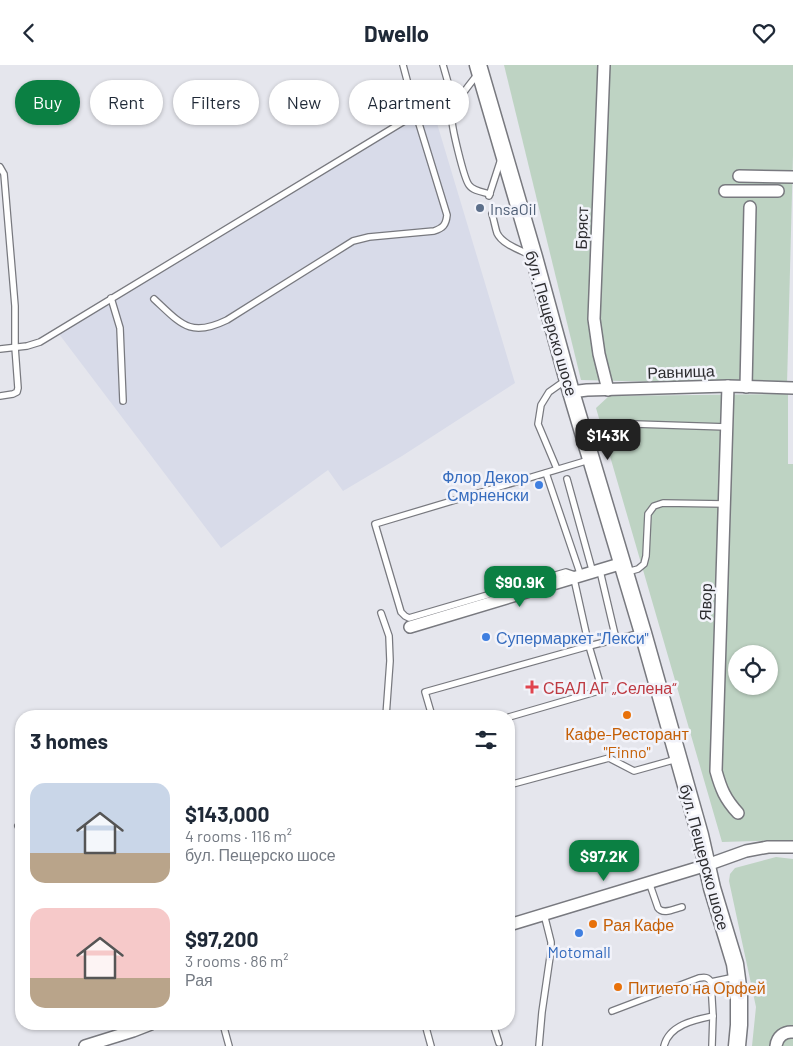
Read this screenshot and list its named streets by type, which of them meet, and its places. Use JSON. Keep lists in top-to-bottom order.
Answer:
{
  "streets": {
    "main road": ["бул. Пещерско шосе"],
    "street": ["Бряст", "Равнища", "Явор"]
  },
  "crossings": [
    ["Бряст", "Равнища"],
    ["бул. Пещерско шосе", "Равнища"],
    ["Равнища", "Явор"]
  ],
  "places": {
    "other": [
      "InsaOil",
      "Флор Декор Смрненски",
      "Супермаркет \"Лекси\"",
      "Кафе-Ресторант \"Finno\"",
      "Рая Кафе",
      "Motomall",
      "Питието на Орфей"
    ],
    "health": ["СБАЛ АГ „Селена“"]
  },
  "page": {
    "header": "Dwello",
    "chip": [
      "Buy",
      "Rent",
      "Filters",
      "New",
      "Apartment"
    ],
    "price": ["$143K", "$90.9K", "$97.2K"],
    "heading": "3 homes",
    "list": [
      {
        "name": "$143,000",
        "note": "4 rooms · 116 m² · бул. Пещерско шосе"
      },
      {
        "name": "$97,200",
        "note": "3 rooms · 86 m² · Рая"
      }
    ]
  }
}
